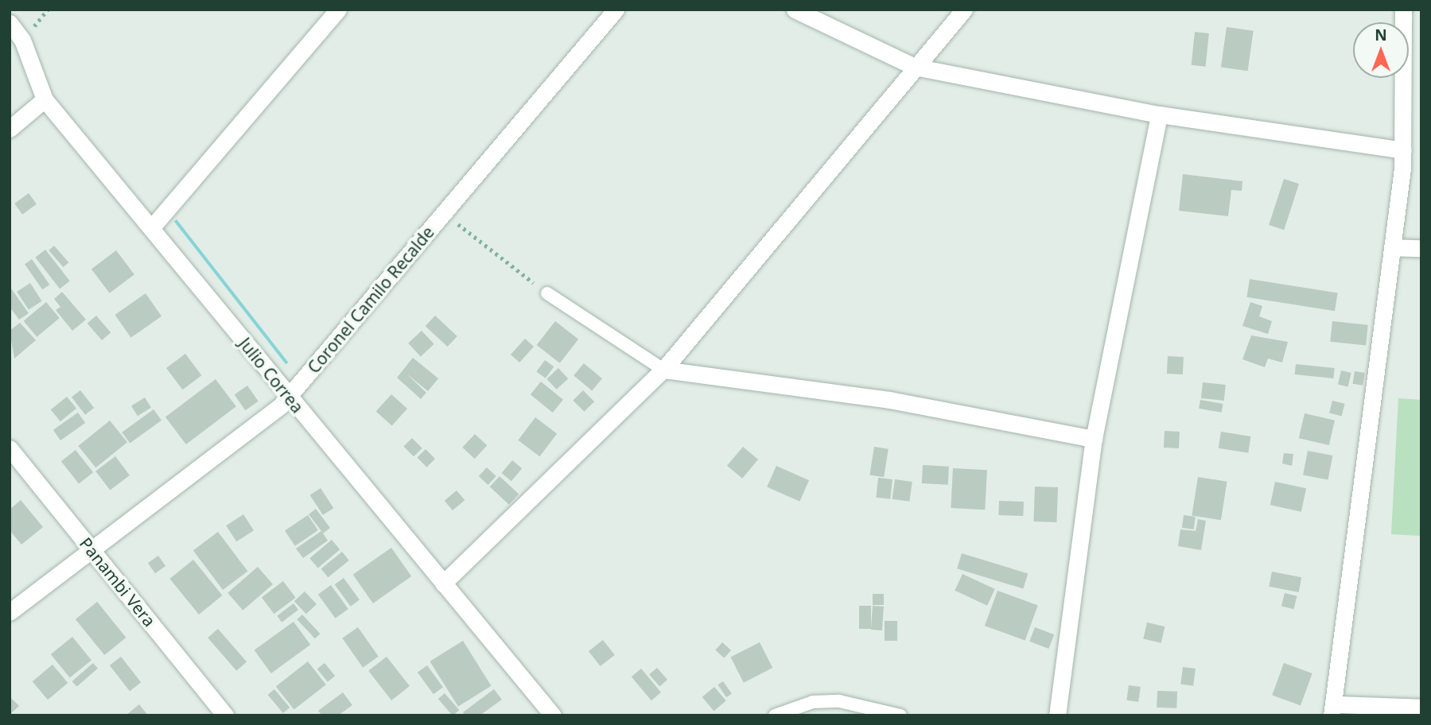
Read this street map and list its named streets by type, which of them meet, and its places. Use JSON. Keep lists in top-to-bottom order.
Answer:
{
  "streets": {
    "street": ["Coronel Camilo Recalde", "Julio Correa", "Panambi Vera"]
  },
  "crossings": [
    ["Coronel Camilo Recalde", "Julio Correa"],
    ["Coronel Camilo Recalde", "Panambi Vera"]
  ],
  "north": "top"
}
